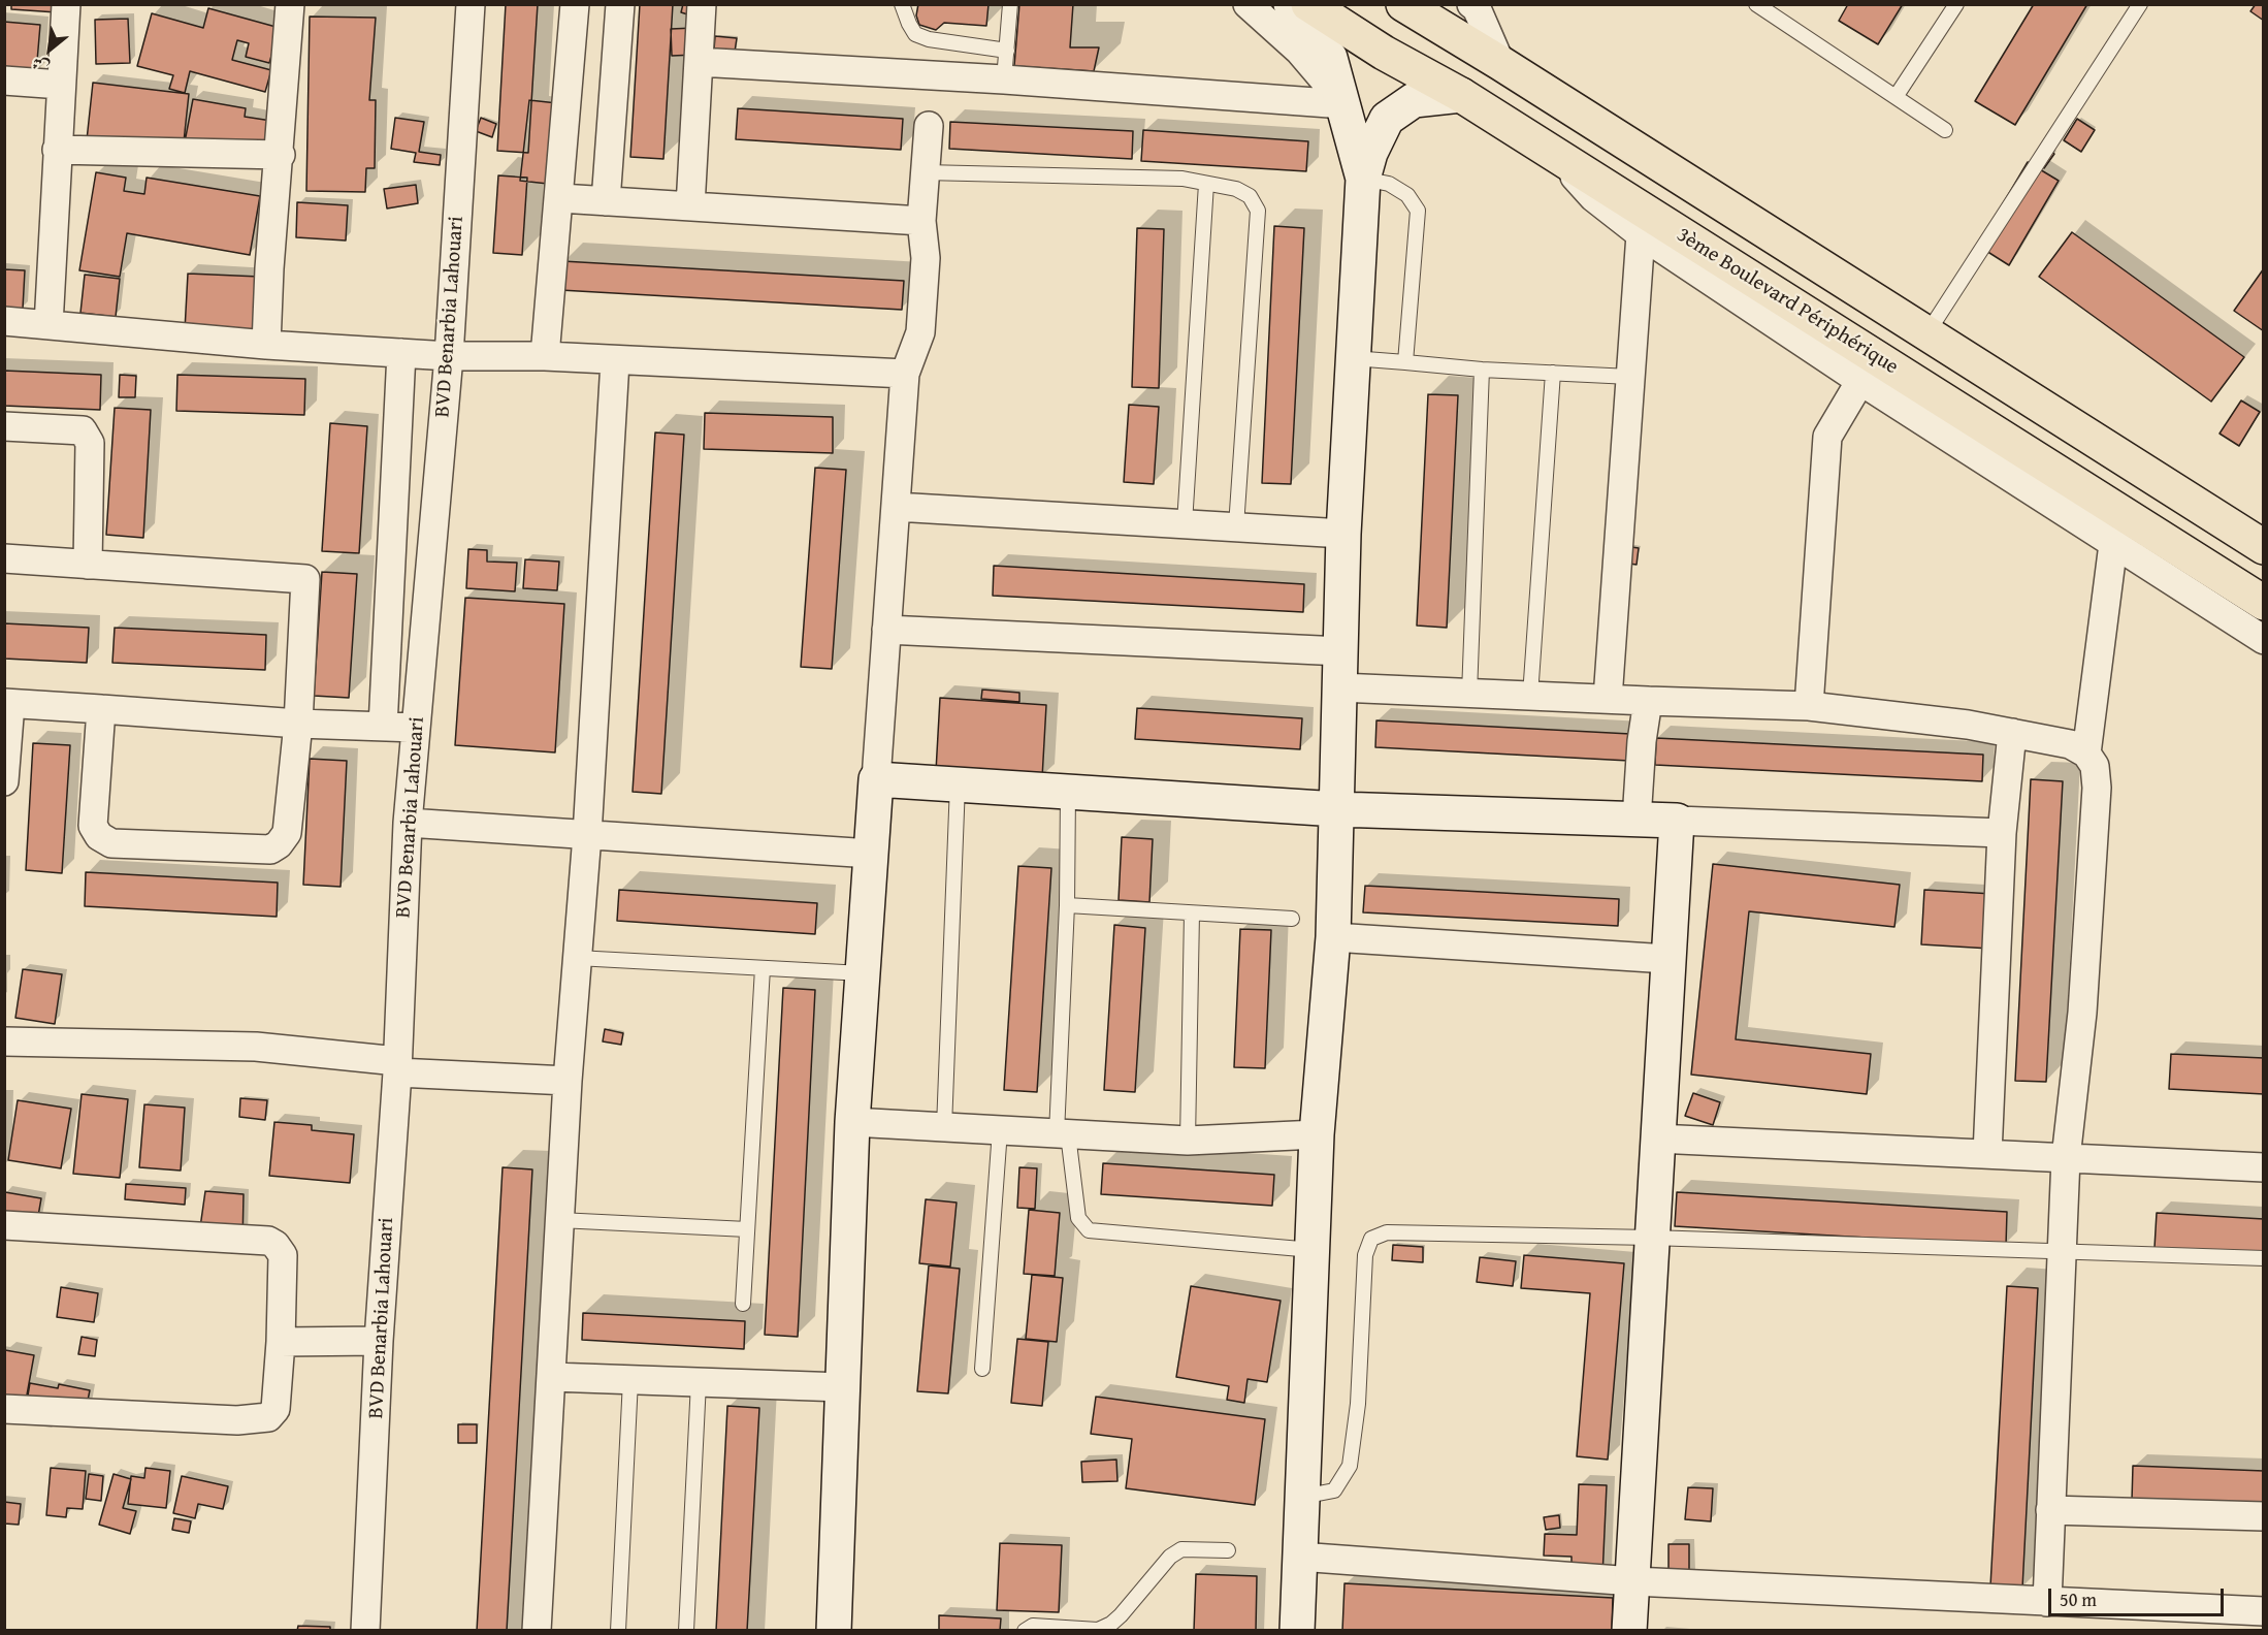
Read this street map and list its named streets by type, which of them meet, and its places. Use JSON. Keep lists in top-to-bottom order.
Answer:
{
  "streets": {
    "highway": ["3ème Boulevard Périphérique"],
    "street": ["BVD Benarbia Lahouari"]
  },
  "scale_bar": "50 m",
  "north": "bottom left"
}
